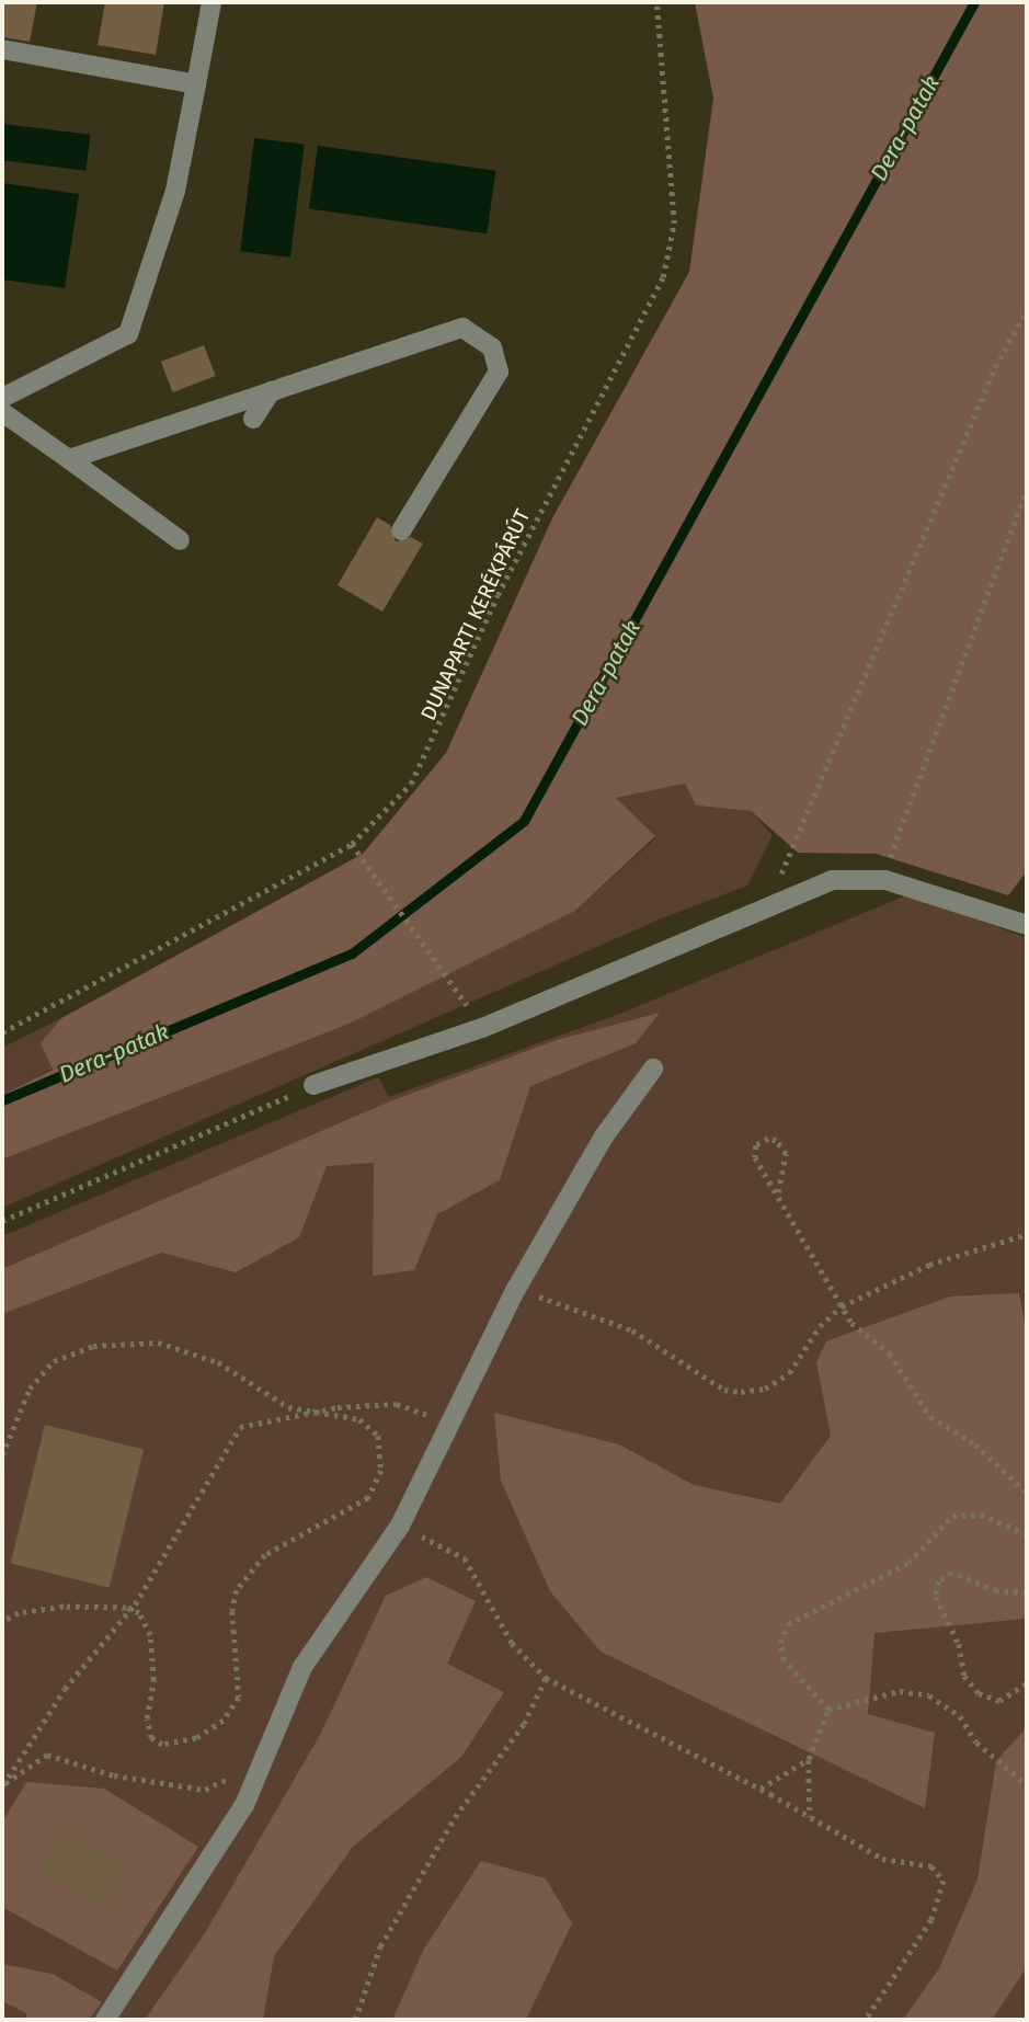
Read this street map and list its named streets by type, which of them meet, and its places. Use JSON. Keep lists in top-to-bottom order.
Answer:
{
  "streets": {
    "path": ["DUNAPARTI KERÉKPÁRÚT"]
  },
  "water": ["Dera-patak"]
}
